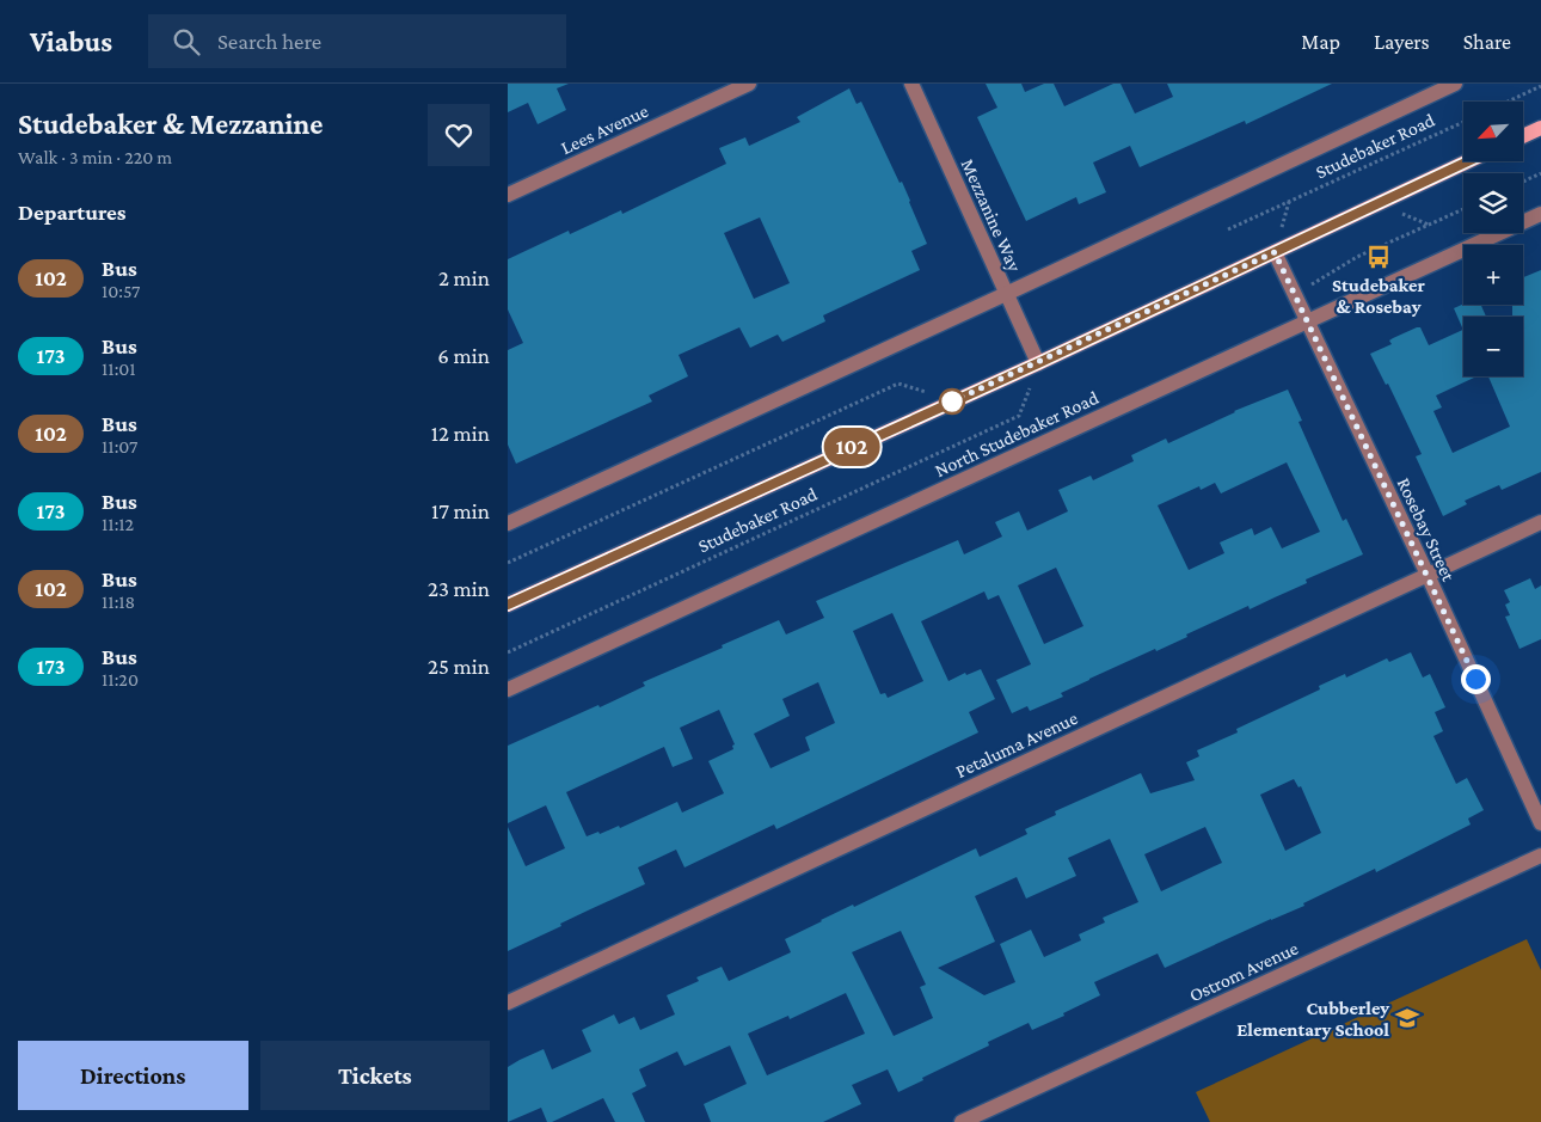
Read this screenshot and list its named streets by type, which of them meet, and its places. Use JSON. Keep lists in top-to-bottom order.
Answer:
{
  "streets": {
    "street": [
      "Lees Avenue",
      "Mezzanine Way",
      "North Studebaker Road",
      "Rosebay Street",
      "Petaluma Avenue",
      "Ostrom Avenue"
    ],
    "path": ["Studebaker Road"]
  },
  "crossings": [
    ["North Studebaker Road", "Rosebay Street"],
    ["Rosebay Street", "Petaluma Avenue"]
  ],
  "places": {
    "bus stop": ["Studebaker & Rosebay"],
    "school or university": ["Cubberley Elementary School"]
  },
  "lines": ["bus line 102"],
  "north": "bottom left",
  "page": {
    "header": "Viabus",
    "search": "Search here",
    "nav": ["Map", "Layers", "Share"],
    "heading": [
      ["Studebaker & Mezzanine", "Walk · 3 min · 220 m"],
      "Departures"
    ],
    "on_map": "102",
    "map_buttons": ["+", "−"],
    "list": [
      {
        "mark": "102",
        "name": "Bus",
        "note": "10:57",
        "value": "2 min"
      },
      {
        "mark": "173",
        "name": "Bus",
        "note": "11:01",
        "value": "6 min"
      },
      {
        "mark": "102",
        "name": "Bus",
        "note": "11:07",
        "value": "12 min"
      },
      {
        "mark": "173",
        "name": "Bus",
        "note": "11:12",
        "value": "17 min"
      },
      {
        "mark": "102",
        "name": "Bus",
        "note": "11:18",
        "value": "23 min"
      },
      {
        "mark": "173",
        "name": "Bus",
        "note": "11:20",
        "value": "25 min"
      }
    ],
    "buttons": ["Directions", "Tickets"]
  }
}
